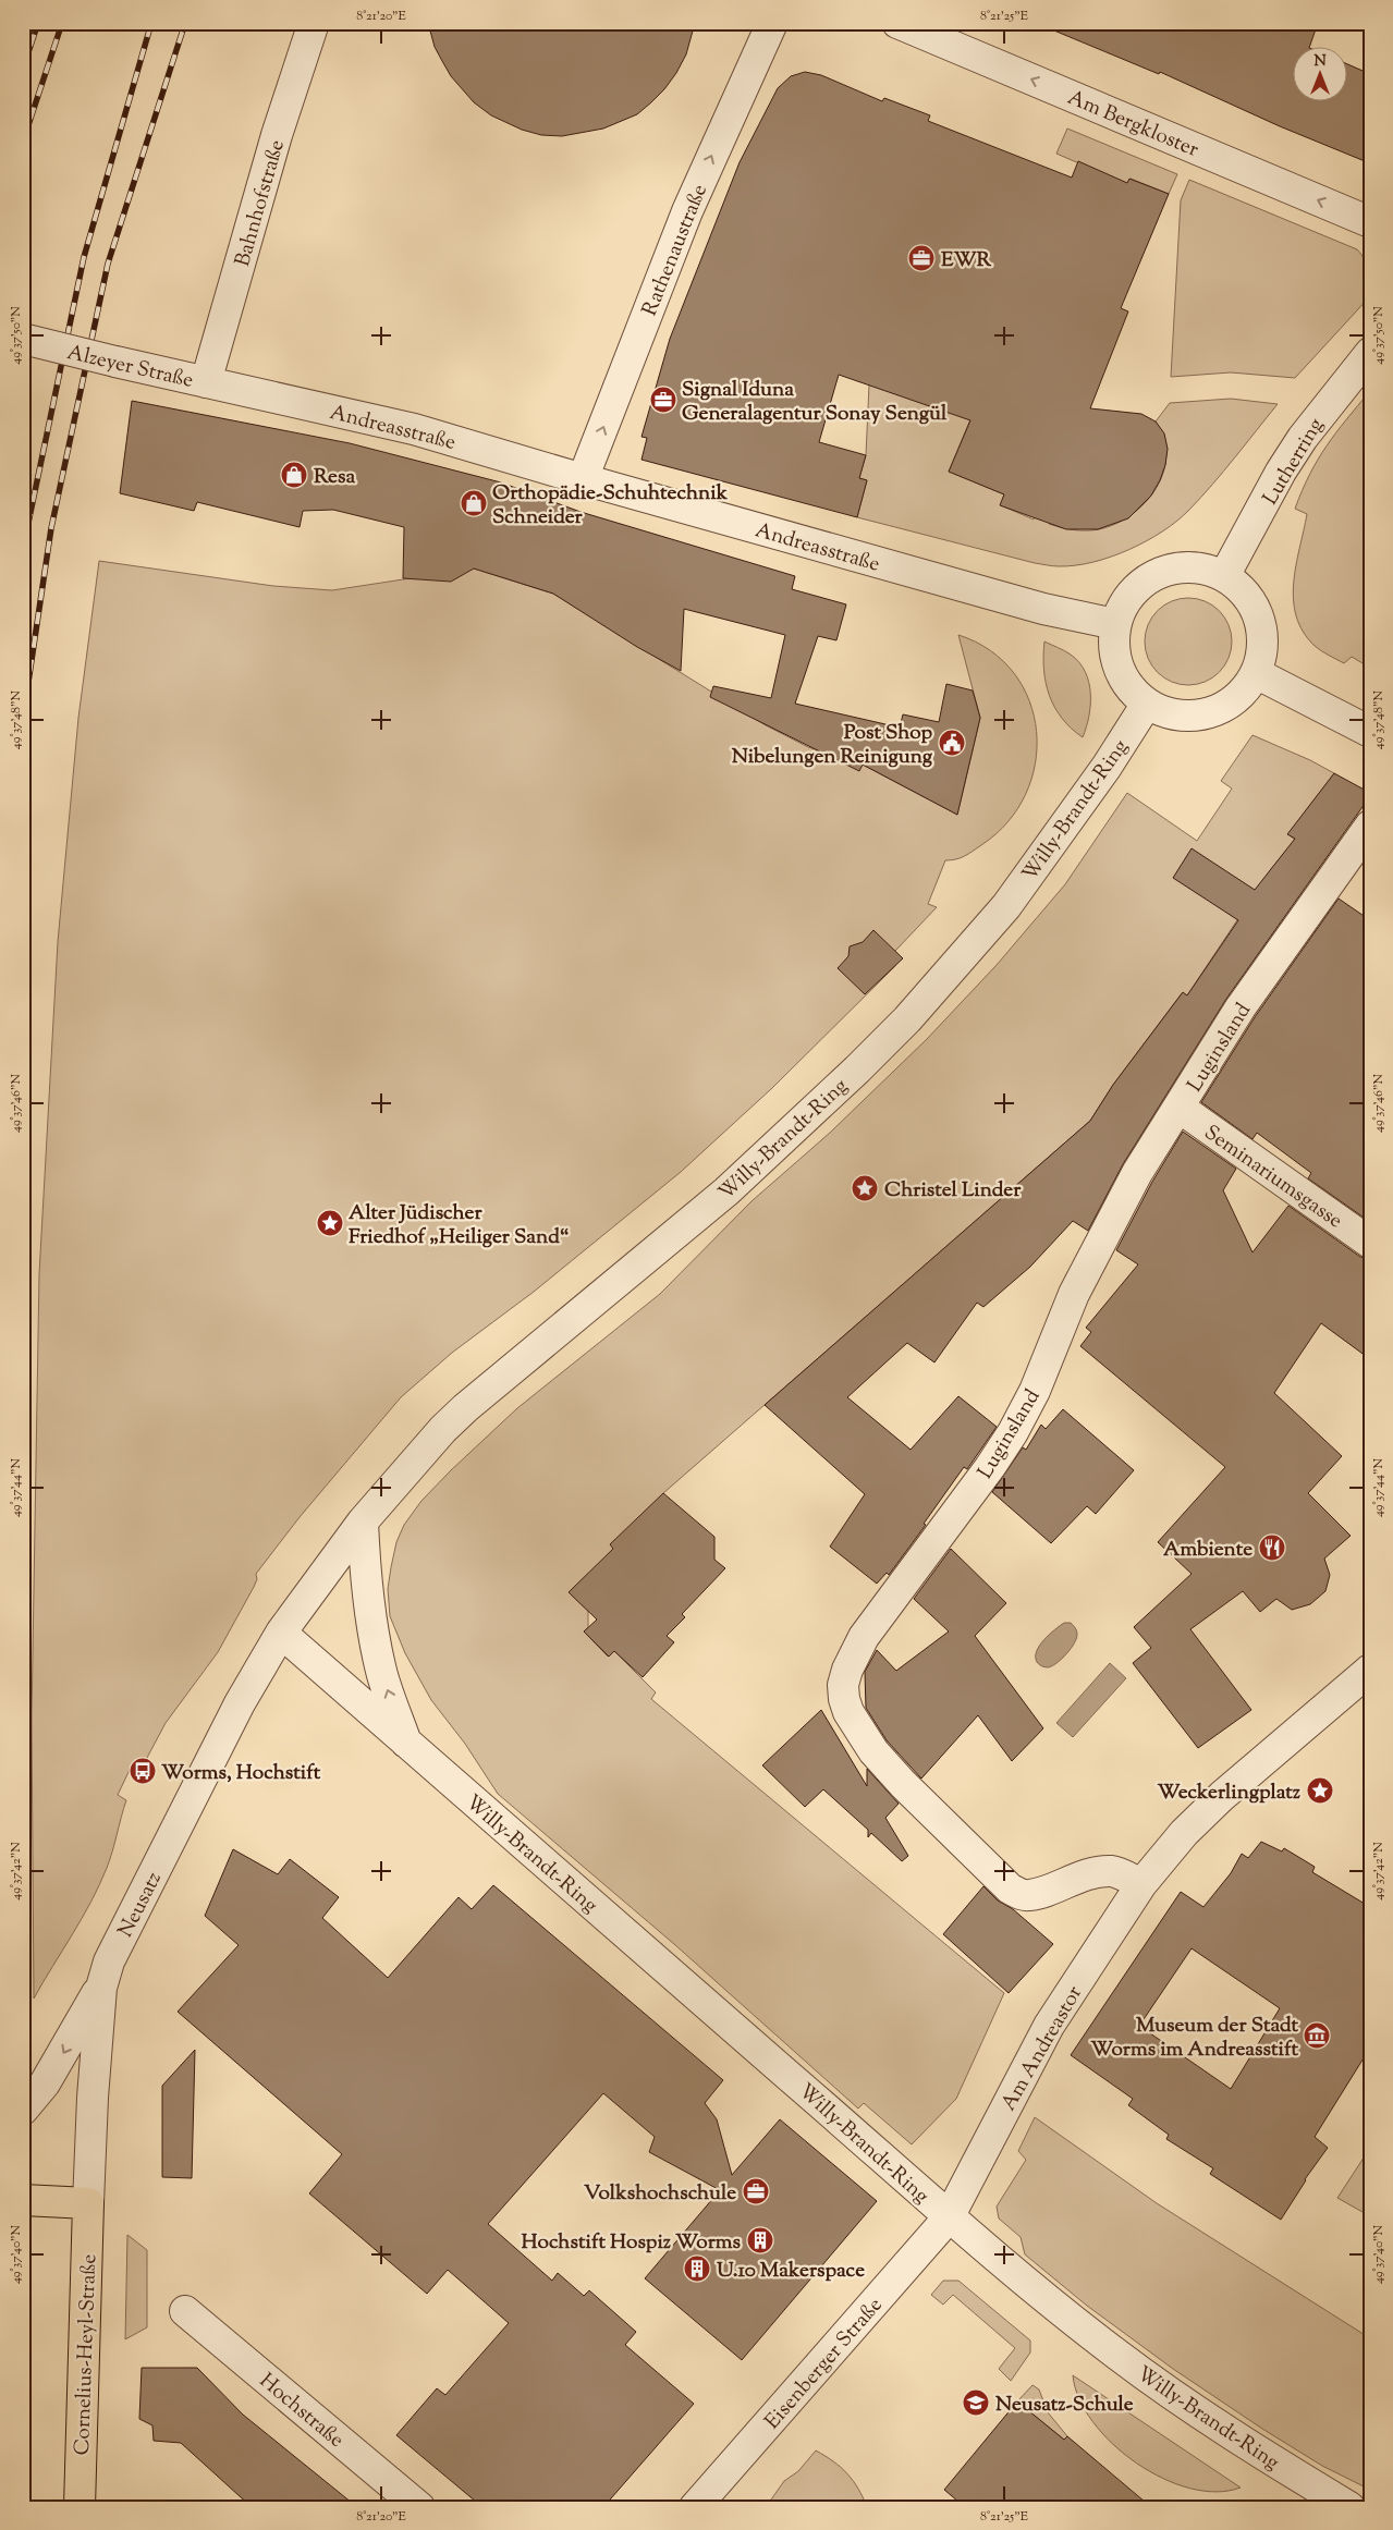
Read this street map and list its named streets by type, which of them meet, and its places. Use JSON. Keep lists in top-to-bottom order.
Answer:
{
  "streets": {
    "main road": ["Cornelius-Heyl-Straße"],
    "street": [
      "Am Bergkloster",
      "Bahnhofstraße",
      "Rathenaustraße",
      "Alzeyer Straße",
      "Andreasstraße",
      "Lutherring",
      "Willy-Brandt-Ring",
      "Luginsland",
      "Seminariumsgasse",
      "Neusatz",
      "Am Andreastor",
      "Eisenberger Straße",
      "Hochstraße"
    ]
  },
  "crossings": [
    ["Bahnhofstraße", "Alzeyer Straße"],
    ["Bahnhofstraße", "Andreasstraße"],
    ["Rathenaustraße", "Andreasstraße"],
    ["Alzeyer Straße", "Andreasstraße"],
    ["Andreasstraße", "Lutherring"],
    ["Andreasstraße", "Willy-Brandt-Ring"],
    ["Lutherring", "Willy-Brandt-Ring"],
    ["Willy-Brandt-Ring", "Neusatz"],
    ["Willy-Brandt-Ring", "Am Andreastor"],
    ["Willy-Brandt-Ring", "Eisenberger Straße"],
    ["Luginsland", "Seminariumsgasse"],
    ["Luginsland", "Am Andreastor"],
    ["Neusatz", "Cornelius-Heyl-Straße"],
    ["Am Andreastor", "Eisenberger Straße"]
  ],
  "one_way": ["Am Bergkloster", "Rathenaustraße"],
  "places": {
    "office": ["EWR", "Signal Iduna Generalagentur Sonay Sengül", "Volkshochschule"],
    "shop": ["Resa", "Orthopädie-Schuhtechnik Schneider"],
    "public building": ["Post Shop Nibelungen Reinigung"],
    "place": ["Christel Linder", "Alter Jüdischer Friedhof „Heiliger Sand“", "Weckerlingplatz"],
    "restaurant": ["Ambiente"],
    "bus stop": ["Worms, Hochstift"],
    "museum": ["Museum der Stadt Worms im Andreasstift"],
    "building": ["Hochstift Hospiz Worms", "U.10 Makerspace"],
    "school or university": ["Neusatz-Schule"]
  },
  "north": "top",
  "coordinates": [
    "8°21'20\"E",
    "8°21'25\"E",
    "49°37'50\"N",
    "49°37'48\"N",
    "49°37'46\"N",
    "49°37'44\"N",
    "49°37'42\"N",
    "49°37'40\"N"
  ]
}
